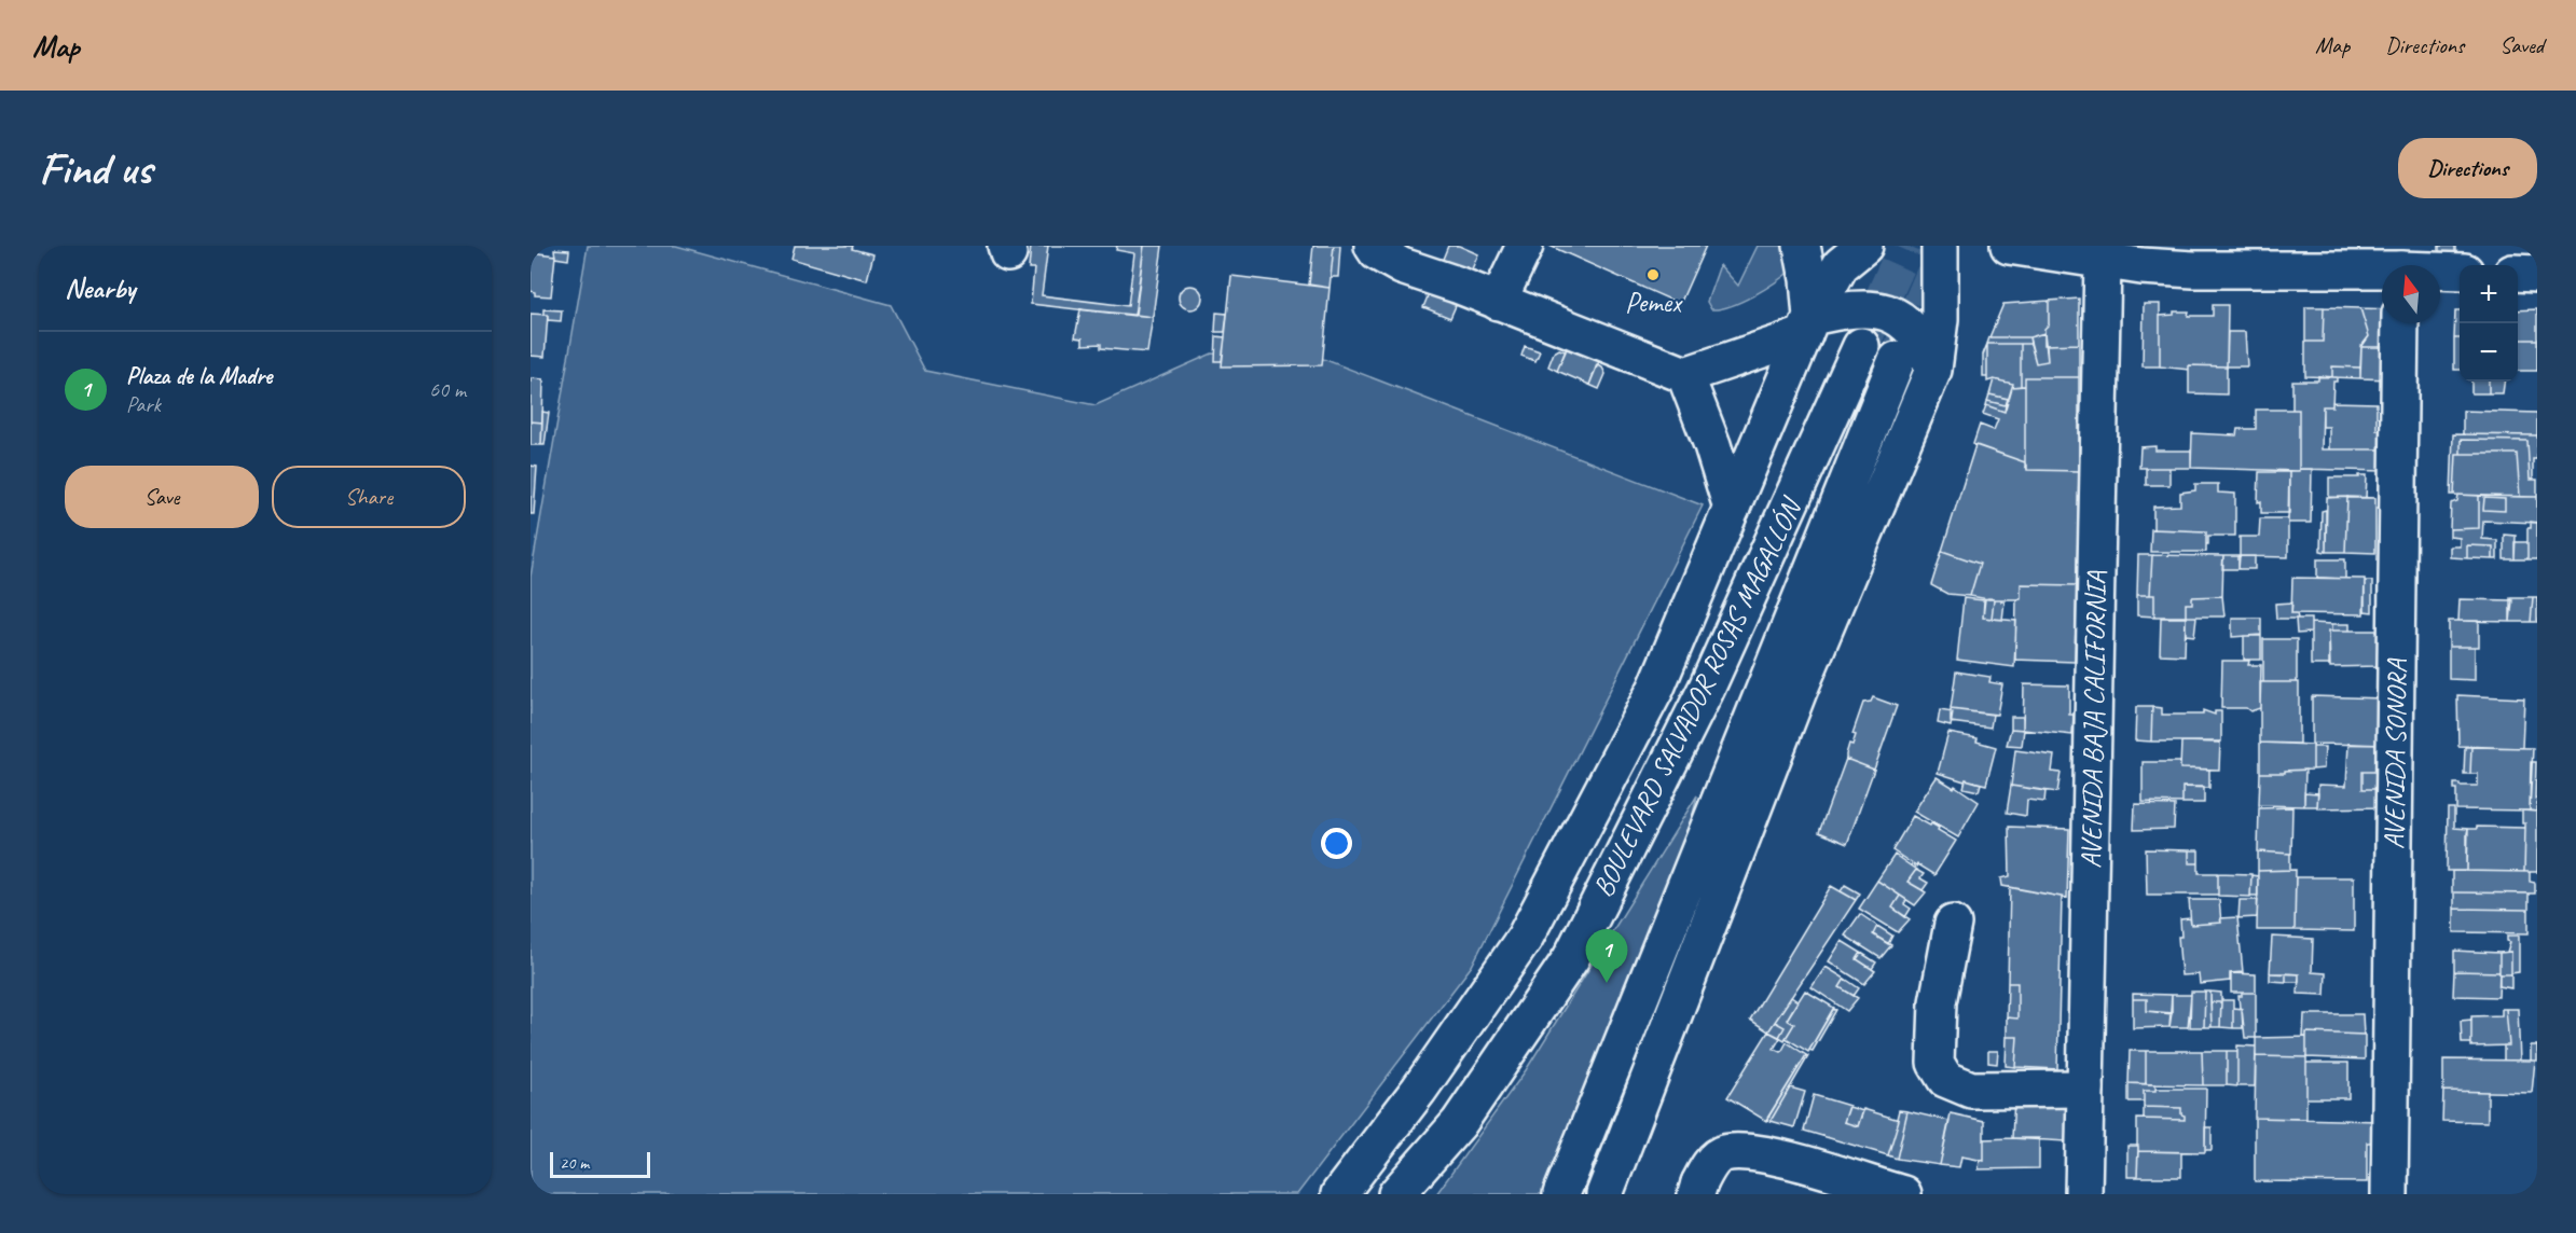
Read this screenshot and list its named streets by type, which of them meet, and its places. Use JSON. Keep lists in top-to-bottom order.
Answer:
{
  "streets": {
    "main road": ["BOULEVARD SALVADOR ROSAS MAGALLÓN", "AVENIDA BAJA CALIFORNIA", "AVENIDA SONORA"]
  },
  "places": ["Pemex"],
  "scale_bar": "20 m",
  "north": "top",
  "page": {
    "header": "Map",
    "nav": ["Map", "Directions", "Saved"],
    "buttons": [
      "Directions",
      ["Save", "Share"]
    ],
    "title": "Find us",
    "heading": "Nearby",
    "map_buttons": ["+", "−"],
    "list": [
      {
        "mark": "1",
        "name": "Plaza de la Madre",
        "note": "Park",
        "value": "60 m"
      }
    ],
    "pins": "1",
    "scale": "20 m"
  }
}
